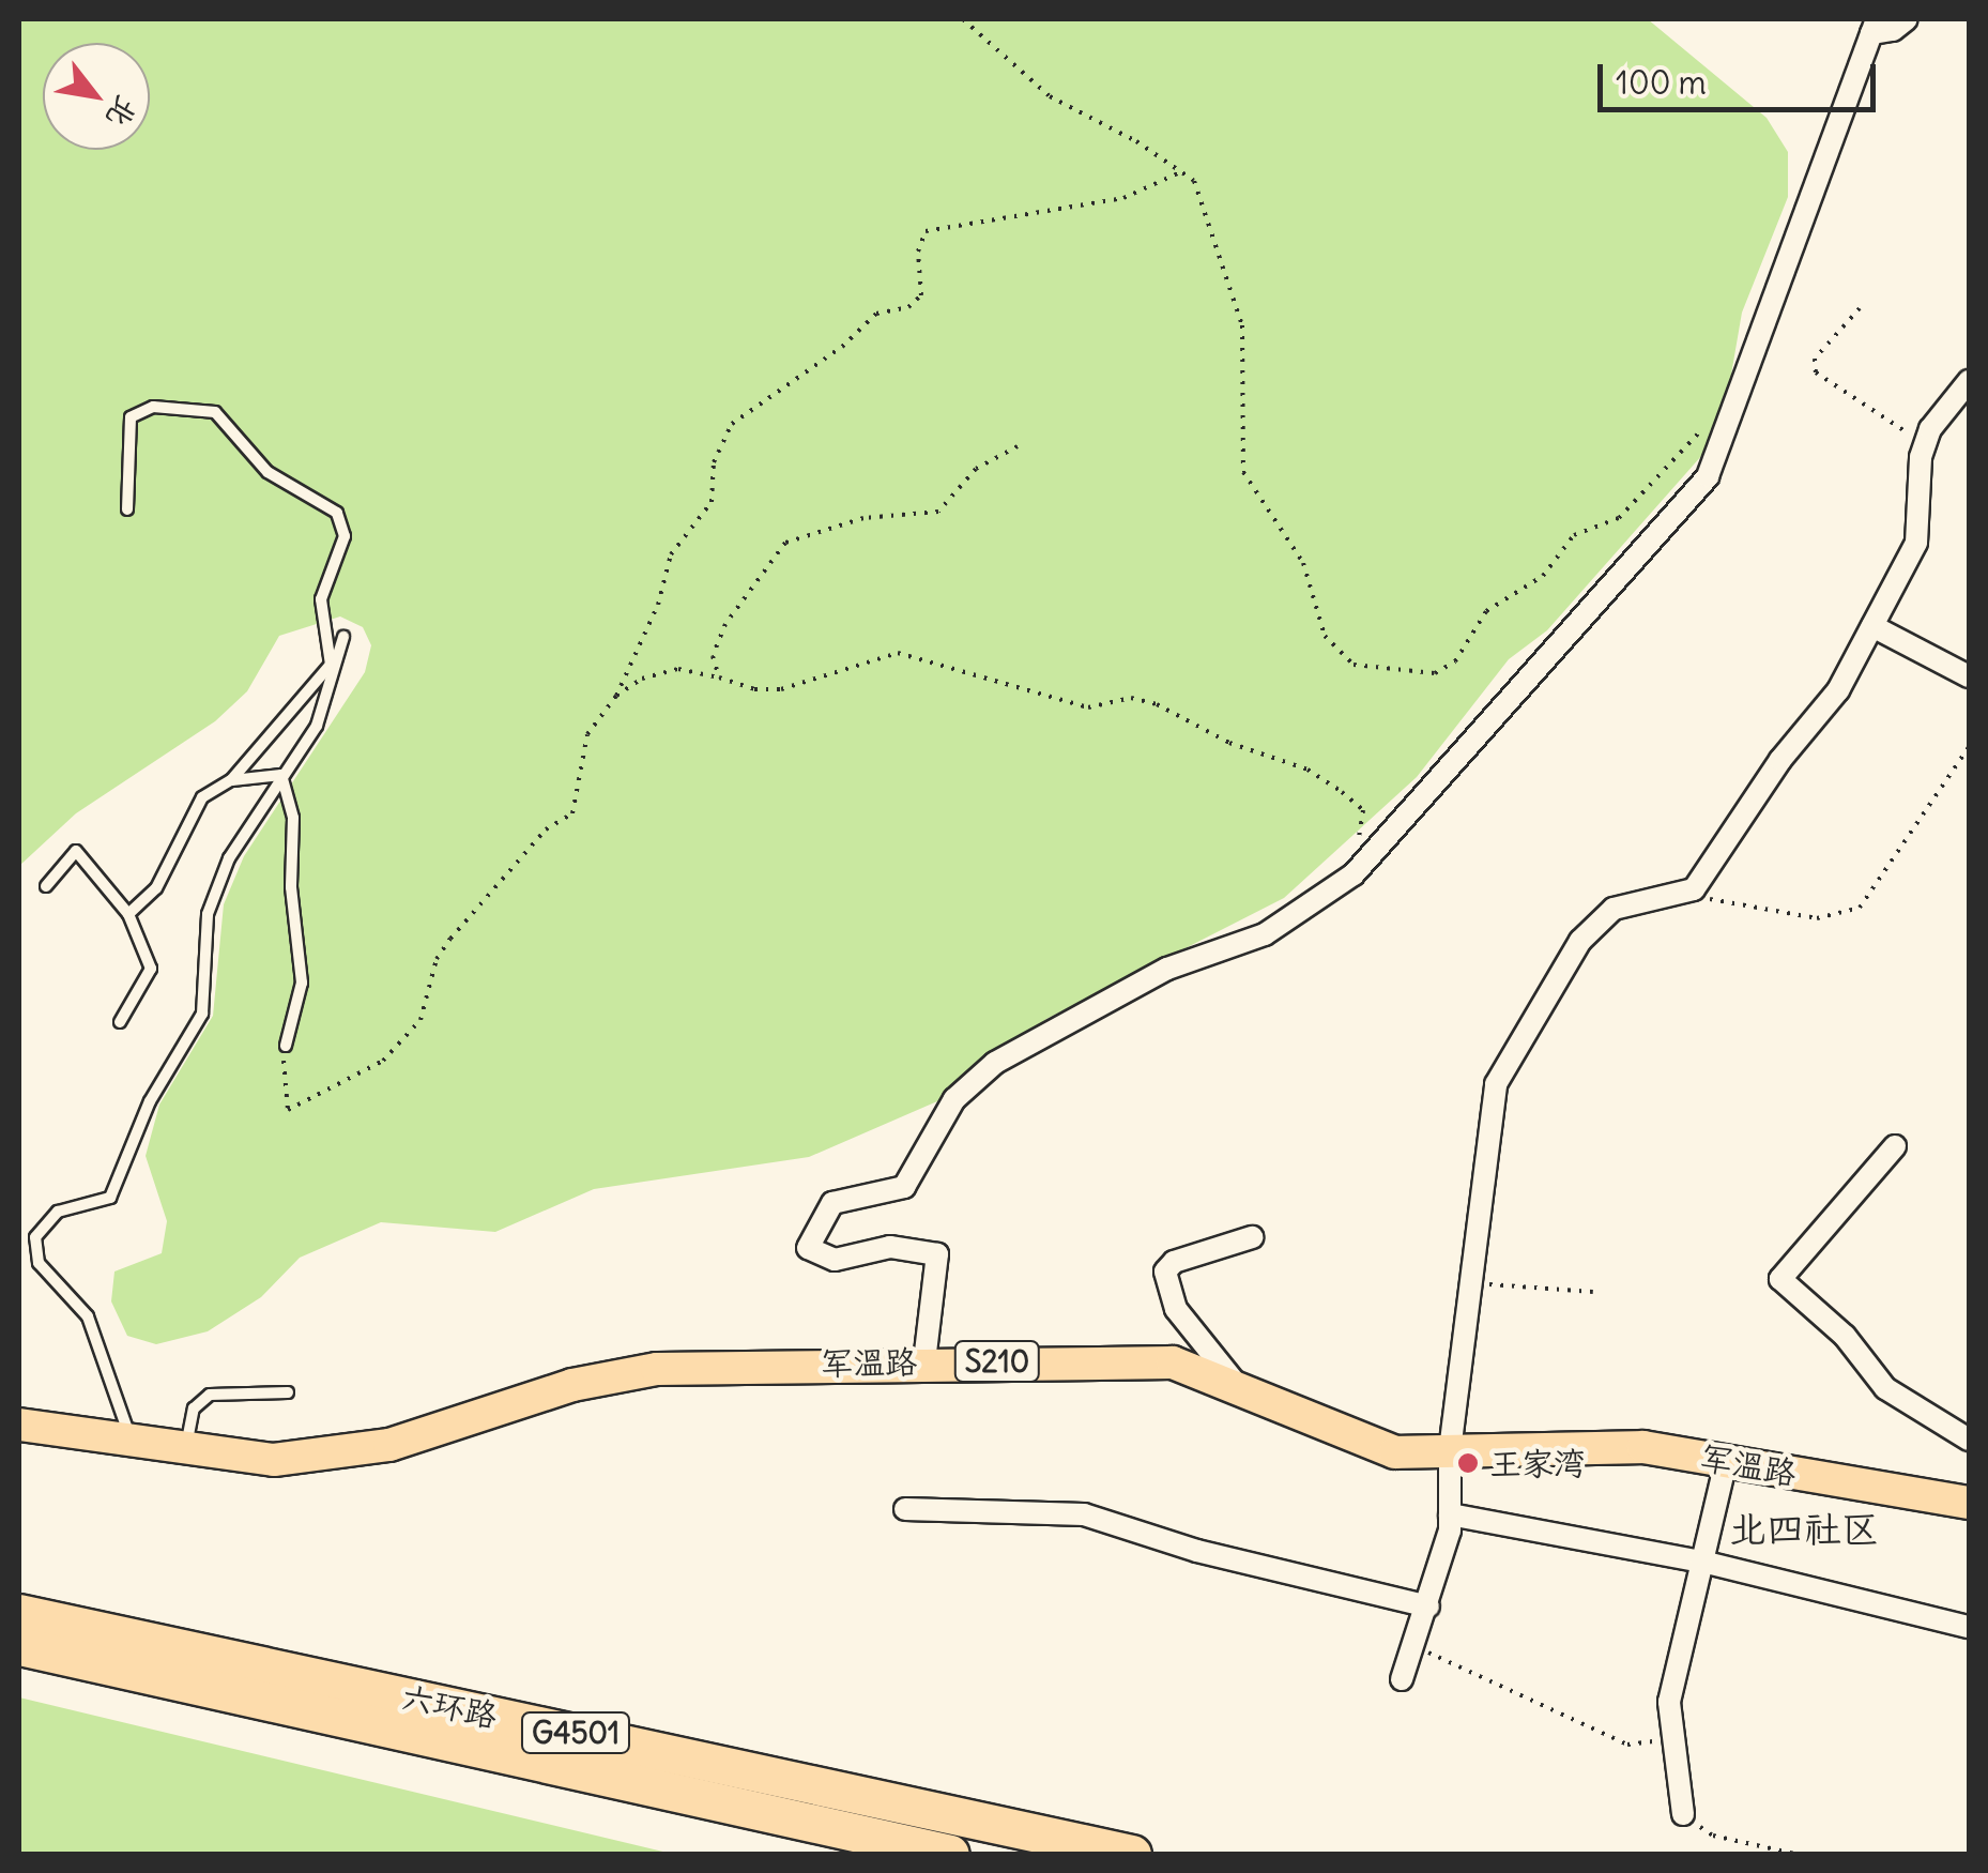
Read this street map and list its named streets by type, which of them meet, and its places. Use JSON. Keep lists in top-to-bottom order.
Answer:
{
  "streets": {
    "highway": ["六环路", "G4501"],
    "main road": ["S210", "军温路"]
  },
  "districts": ["北四社区"],
  "places": ["王家湾"],
  "scale_bar": "100 m",
  "north": "bottom right"
}
